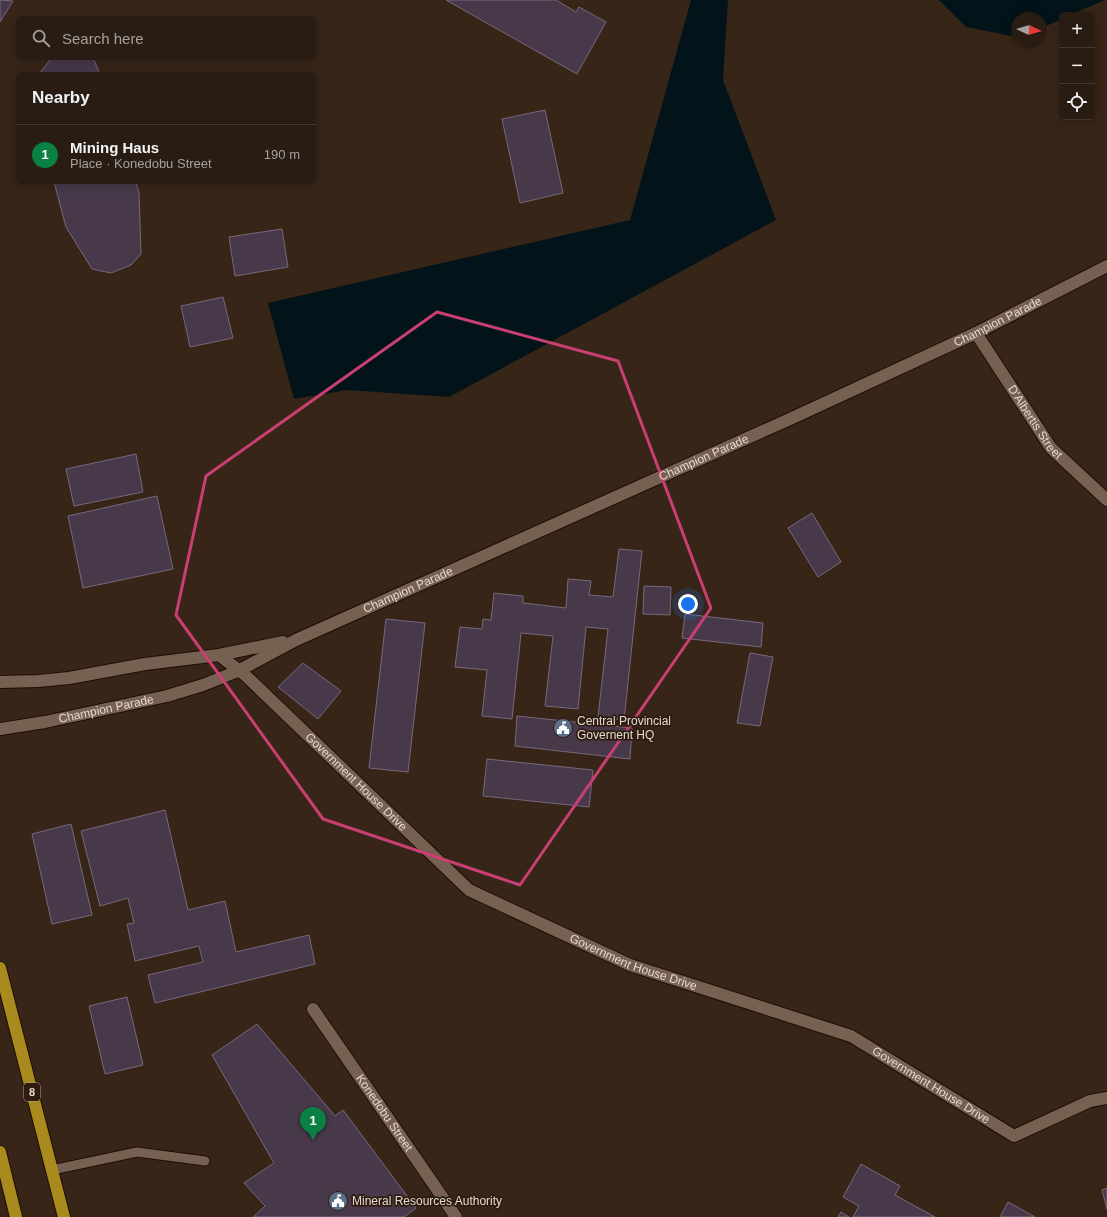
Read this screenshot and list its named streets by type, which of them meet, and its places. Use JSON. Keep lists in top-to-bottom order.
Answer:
{
  "streets": {
    "highway": ["8"],
    "main road": [
      "Champion Parade",
      "D'Albertis Street",
      "Government House Drive",
      "Konedobu Street"
    ]
  },
  "crossings": [
    ["Champion Parade", "D'Albertis Street"],
    ["Champion Parade", "Government House Drive"]
  ],
  "places": {
    "public building": ["Central Provincial Governent HQ", "Mineral Resources Authority"]
  },
  "north": "right",
  "page": {
    "map_buttons": ["+", "−"],
    "search": "Search here",
    "heading": "Nearby",
    "list": [
      {
        "mark": "1",
        "name": "Mining Haus",
        "note": "Place · Konedobu Street",
        "value": "190 m"
      }
    ],
    "pins": "1"
  }
}
